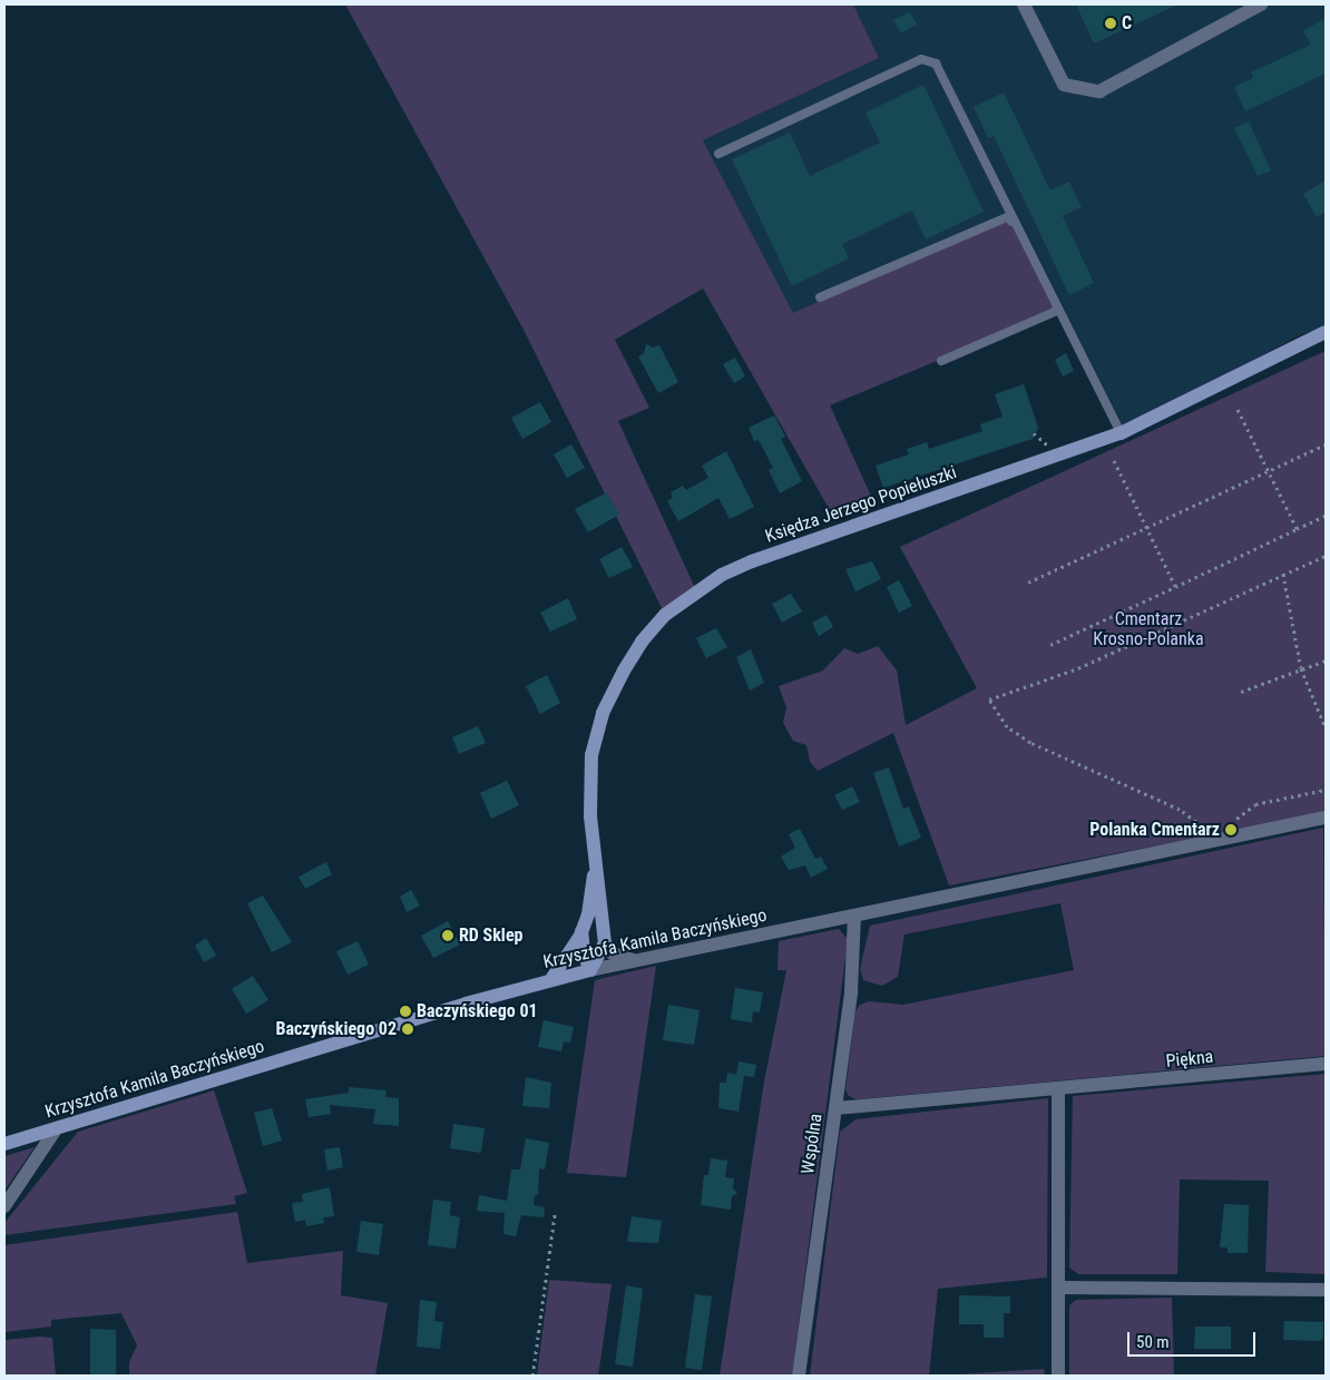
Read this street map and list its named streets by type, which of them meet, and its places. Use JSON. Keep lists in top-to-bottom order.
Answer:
{
  "streets": {
    "street": [
      "Księdza Jerzego Popiełuszki",
      "Krzysztofa Kamila Baczyńskiego",
      "Piękna",
      "Wspólna"
    ]
  },
  "crossings": [
    ["Księdza Jerzego Popiełuszki", "Krzysztofa Kamila Baczyńskiego"],
    ["Krzysztofa Kamila Baczyńskiego", "Wspólna"],
    ["Piękna", "Wspólna"]
  ],
  "parks": ["Cmentarz Krosno-Polanka"],
  "places": [
    "C",
    "Polanka Cmentarz",
    "RD Sklep",
    "Baczyńskiego 01",
    "Baczyńskiego 02"
  ],
  "scale_bar": "50 m"
}
